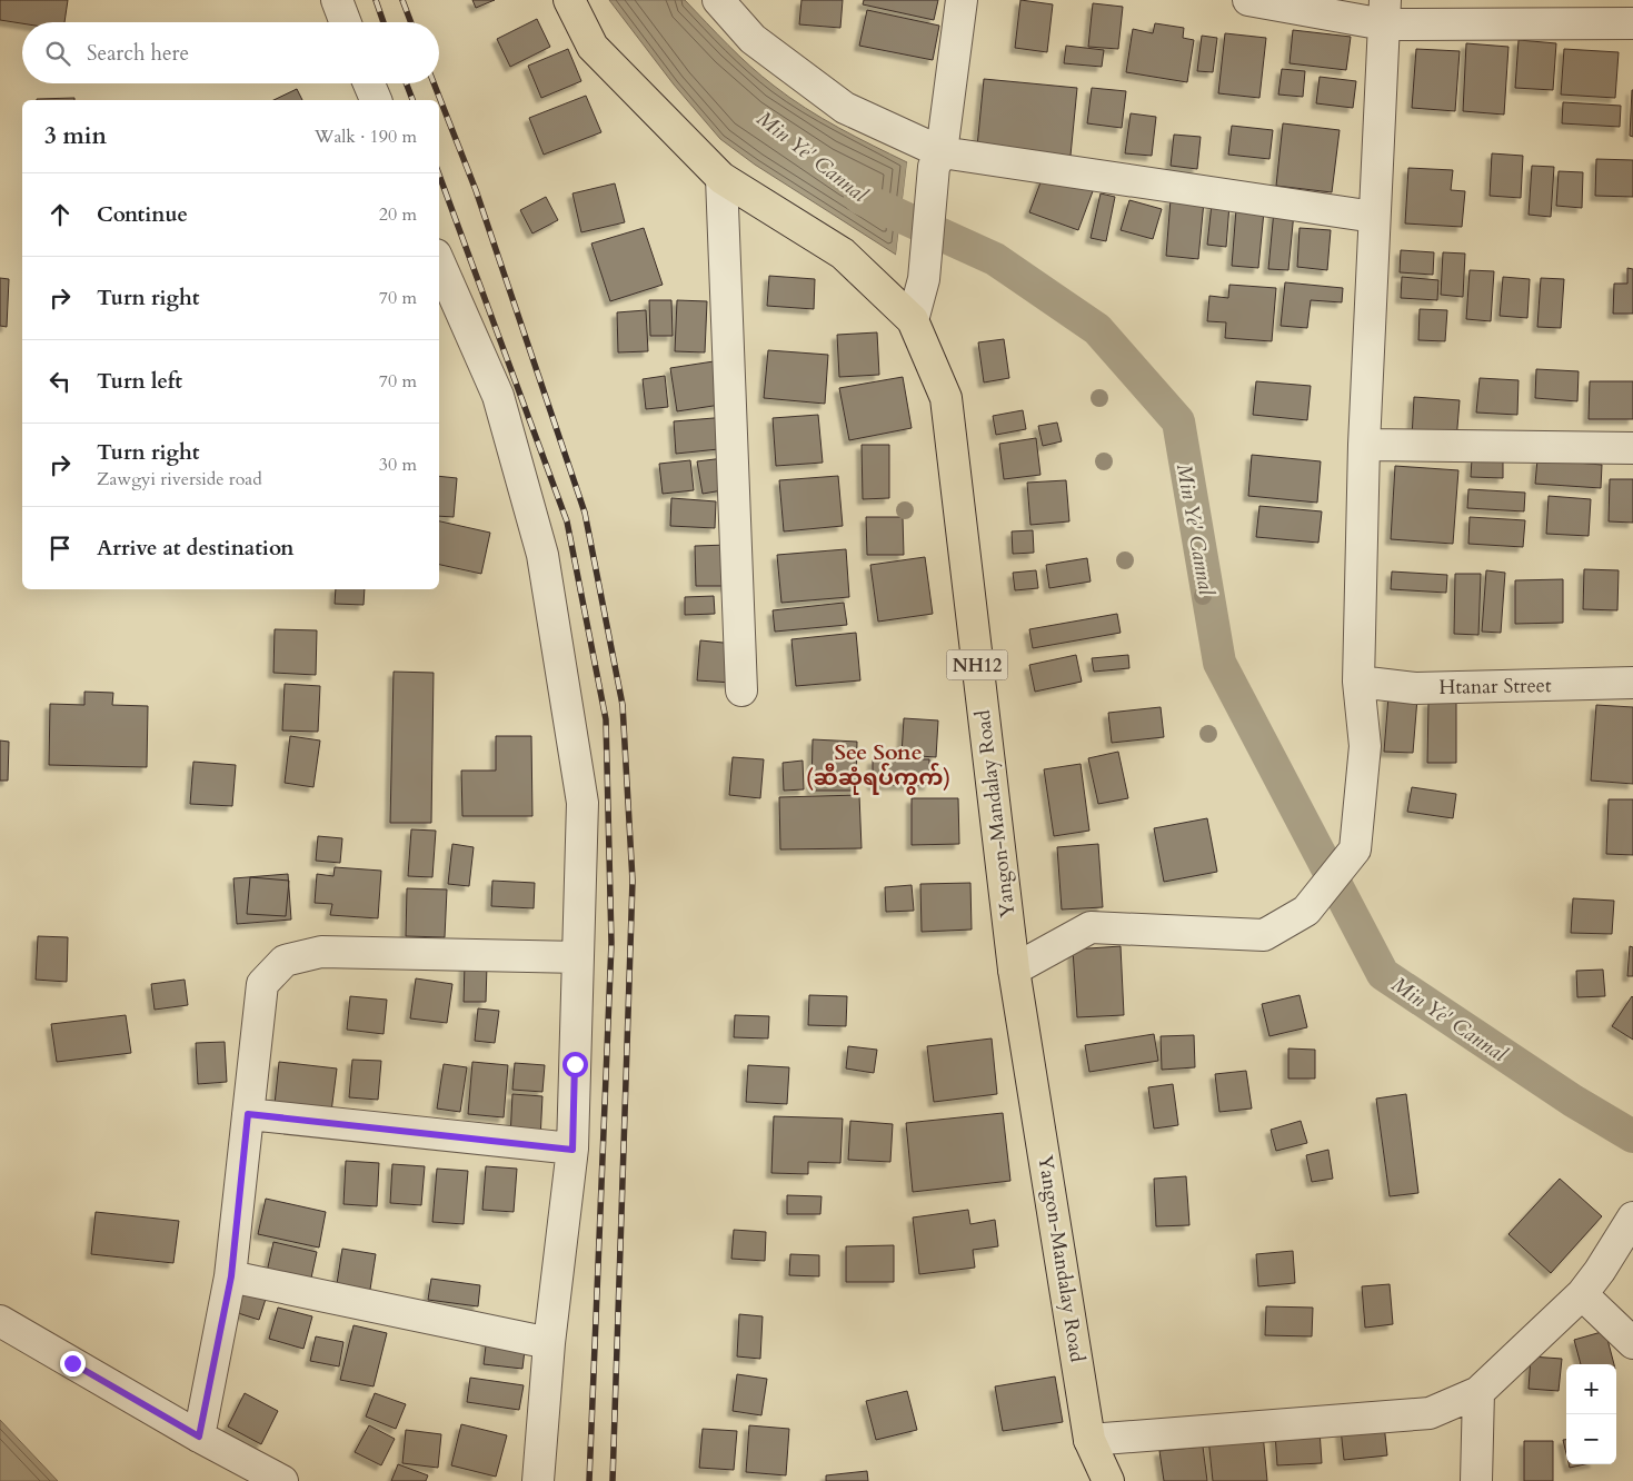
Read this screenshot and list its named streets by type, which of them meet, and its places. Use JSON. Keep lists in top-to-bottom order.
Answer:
{
  "streets": {
    "highway": ["NH12", "Yangon-Mandalay Road"],
    "street": ["Htanar Street"]
  },
  "districts": ["See Sone (ဆီဆုံရပ်ကွက်)"],
  "water": ["Min Ye' Cannal"],
  "page": {
    "search": "Search here",
    "heading": ["3 min", "Walk · 190 m"],
    "list": [
      ["Continue", "20 m"],
      ["Turn right", "70 m"],
      ["Turn left", "70 m"],
      ["Turn right", "Zawgyi riverside road", "30 m"],
      "Arrive at destination"
    ],
    "map_buttons": ["+", "−"]
  }
}
